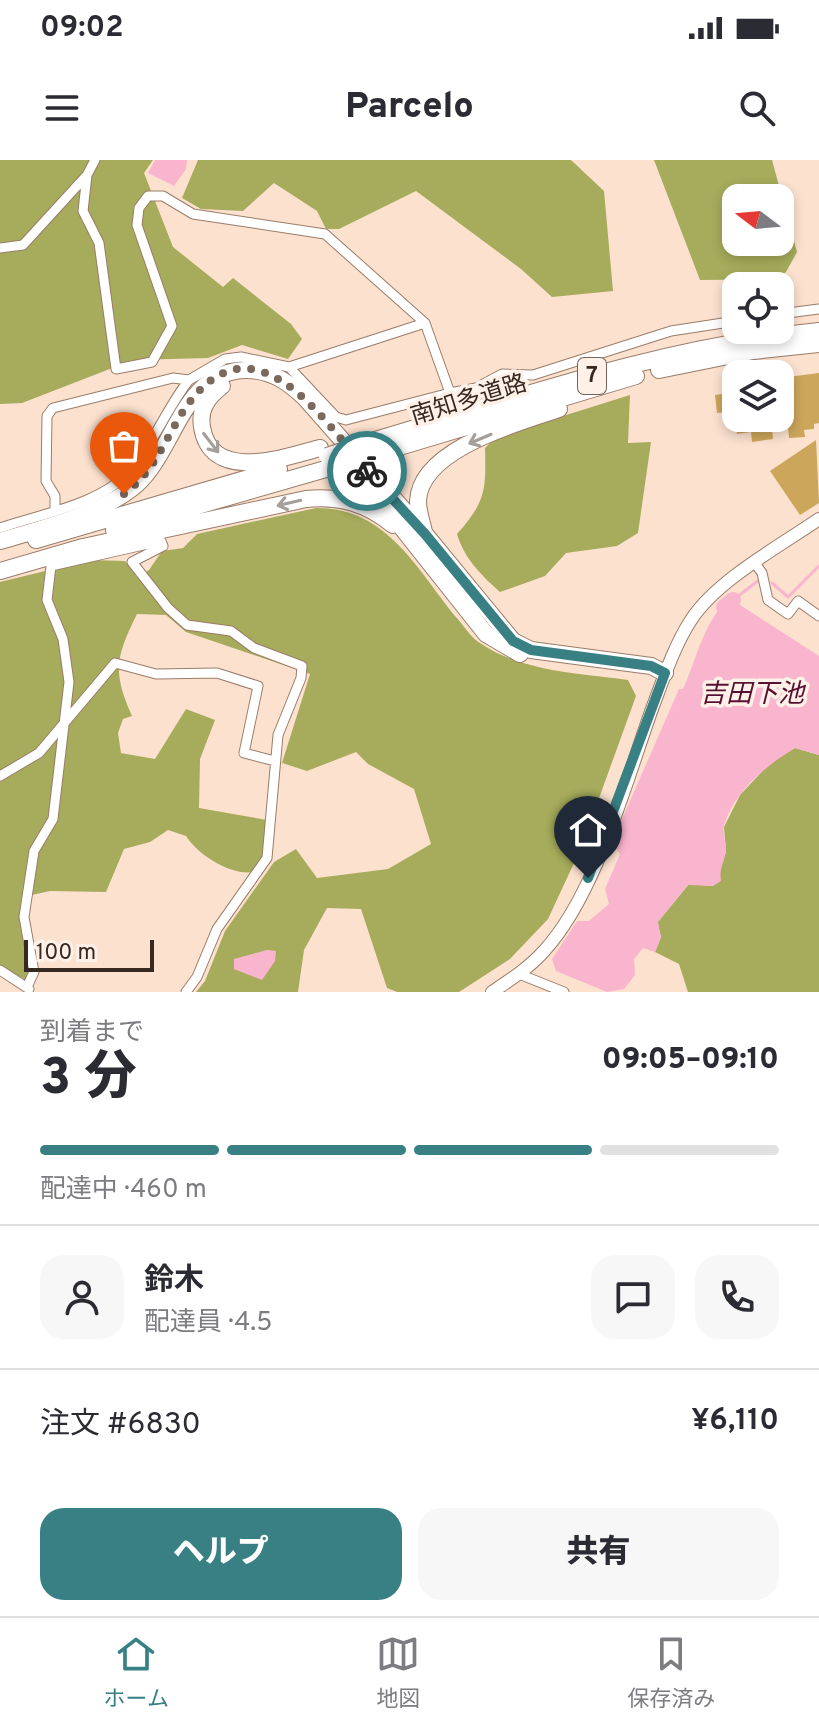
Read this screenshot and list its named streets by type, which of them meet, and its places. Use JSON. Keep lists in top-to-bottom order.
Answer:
{
  "streets": {
    "highway": ["7", "南知多道路"]
  },
  "water": ["吉田下池"],
  "scale_bar": "100 m",
  "north": "left",
  "page": {
    "status": "09:02",
    "header": "Parcelo",
    "scale": "100 m",
    "heading": ["3 分", "到着まで", "09:05–09:10"],
    "panel": [
      "鈴木",
      "配達員 · 4.5",
      "注文 #6830",
      "¥6,110"
    ],
    "bar": "配達中 · 460 m",
    "buttons": ["ヘルプ", "共有"],
    "tabs": ["ホーム", "地図", "保存済み"]
  }
}
